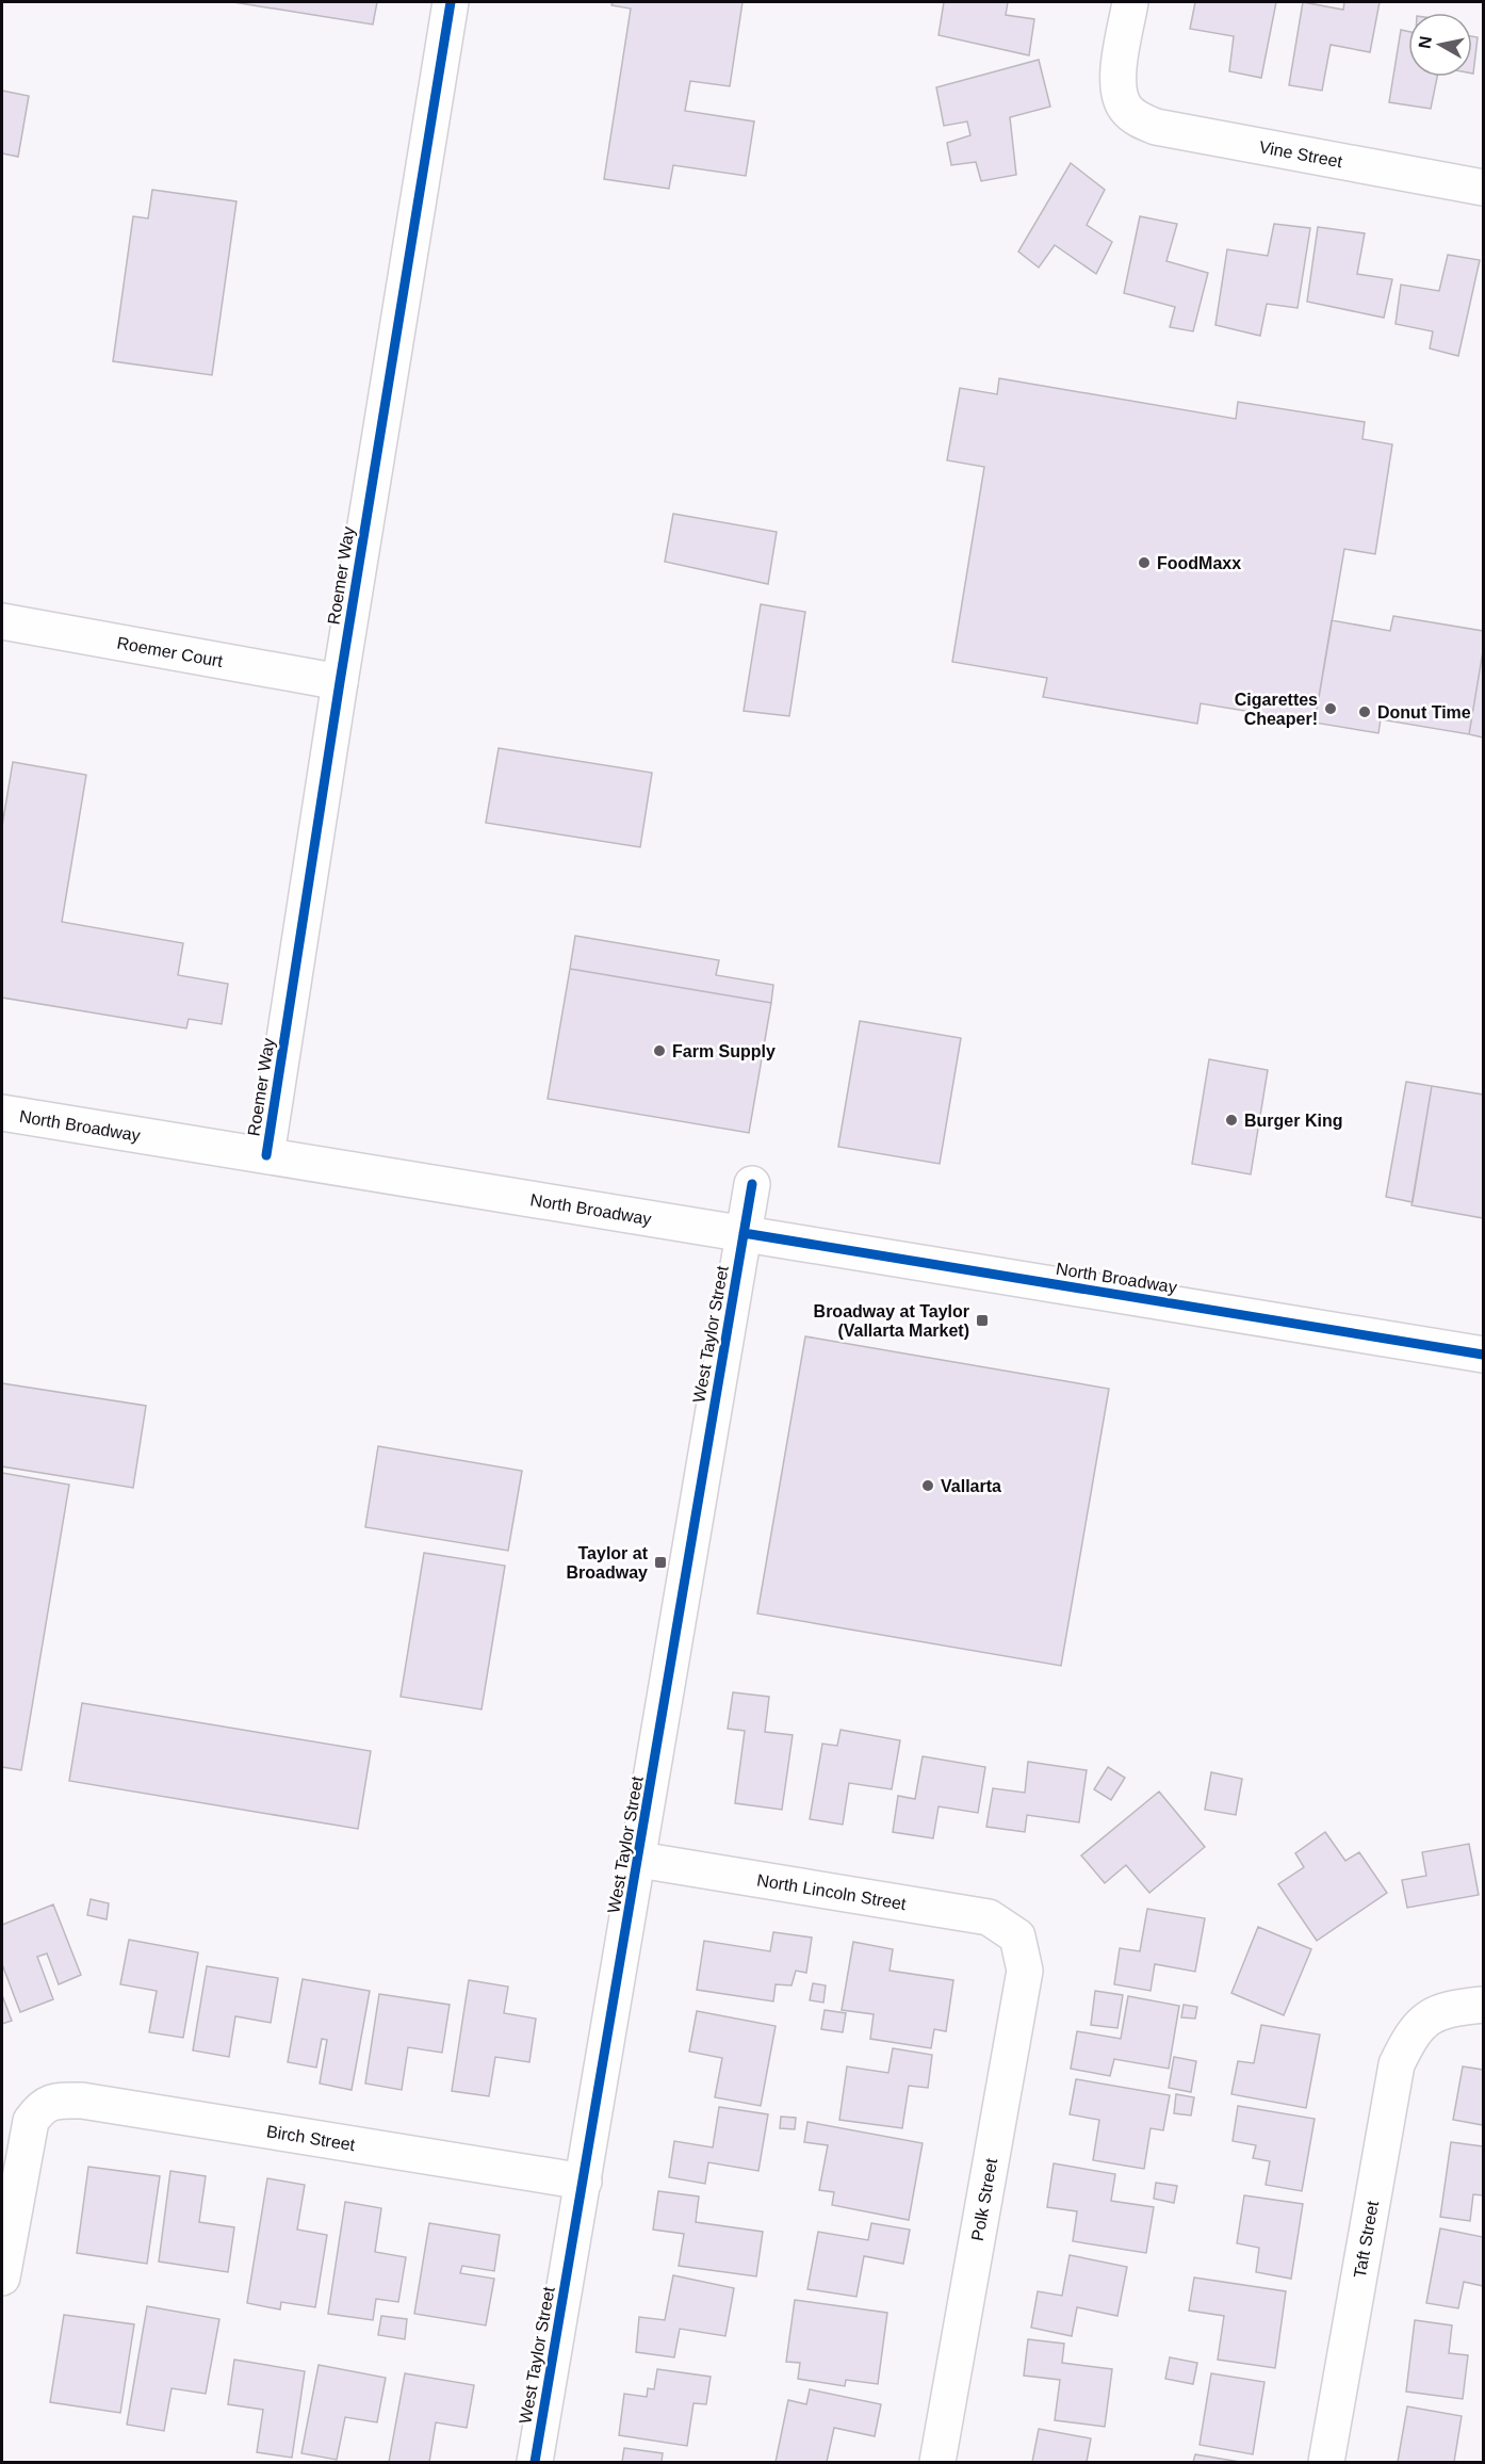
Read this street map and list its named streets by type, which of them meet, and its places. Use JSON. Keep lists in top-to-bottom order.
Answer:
{
  "streets": {
    "street": [
      "Vine Street",
      "Roemer Way",
      "Roemer Court",
      "North Broadway",
      "West Taylor Street",
      "North Lincoln Street",
      "Birch Street",
      "Polk Street",
      "Taft Street"
    ]
  },
  "crossings": [
    ["Roemer Way", "Roemer Court"],
    ["Roemer Way", "North Broadway"],
    ["North Broadway", "West Taylor Street"],
    ["West Taylor Street", "North Lincoln Street"],
    ["West Taylor Street", "Birch Street"],
    ["North Lincoln Street", "Polk Street"]
  ],
  "places": {
    "other": [
      "FoodMaxx",
      "Cigarettes Cheaper!",
      "Donut Time",
      "Farm Supply",
      "Burger King",
      "Vallarta"
    ],
    "transit": ["Broadway at Taylor (Vallarta Market)", "Taylor at Broadway"]
  },
  "north": "left"
}
